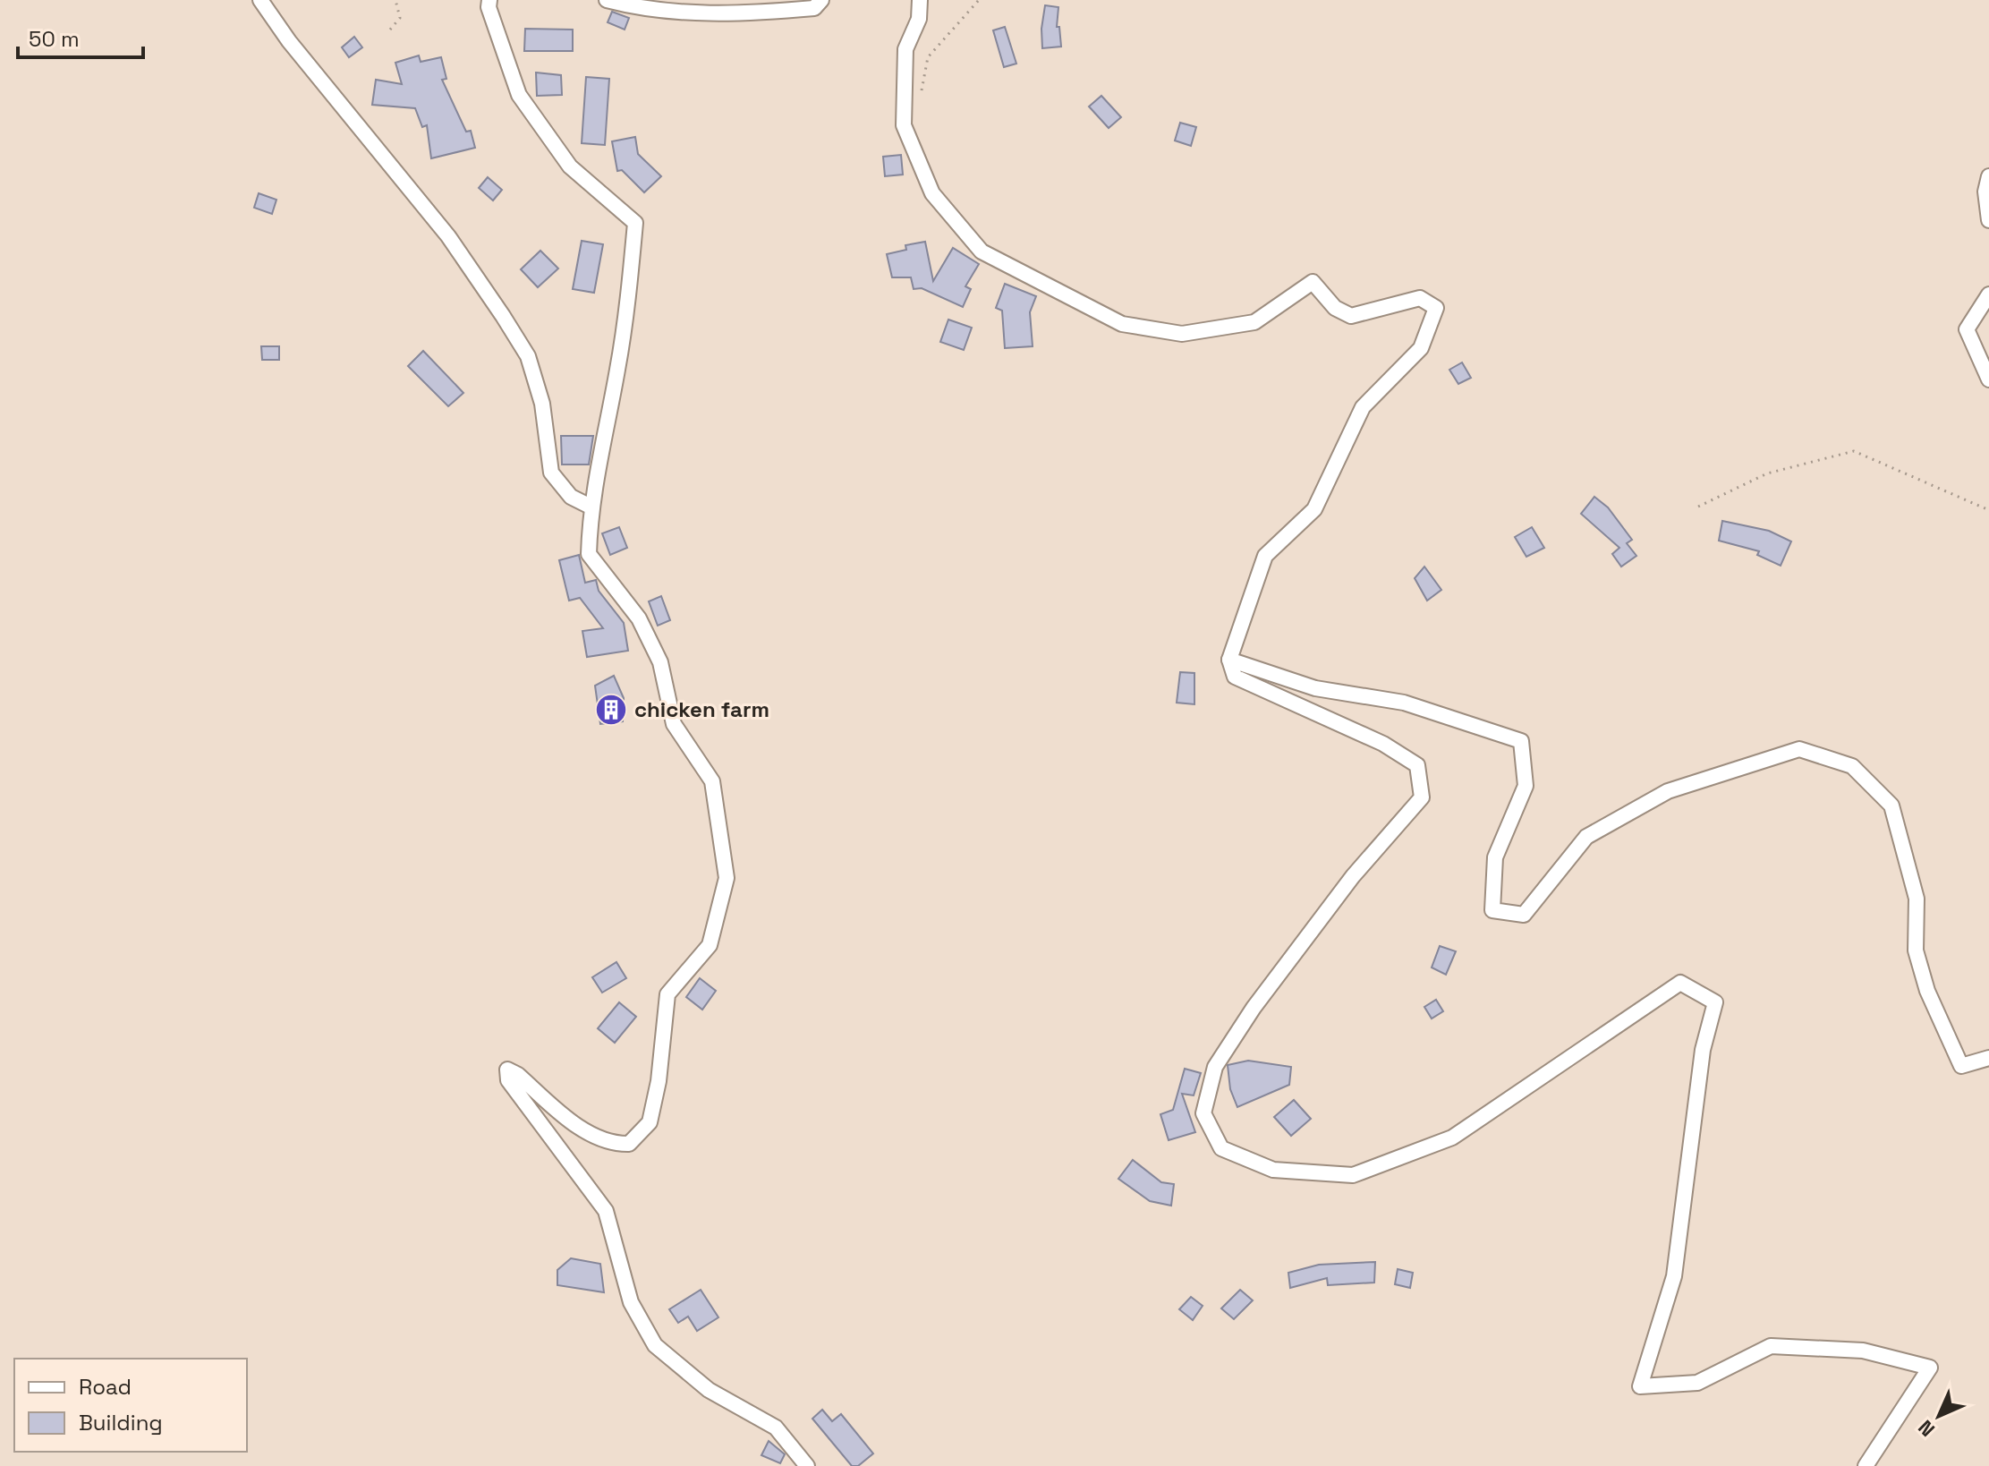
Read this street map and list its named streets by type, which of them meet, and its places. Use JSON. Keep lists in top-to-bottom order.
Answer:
{
  "places": {
    "building": ["chicken farm"]
  },
  "legend": ["Road", "Building"],
  "scale_bar": "50 m",
  "north": "bottom left"
}
